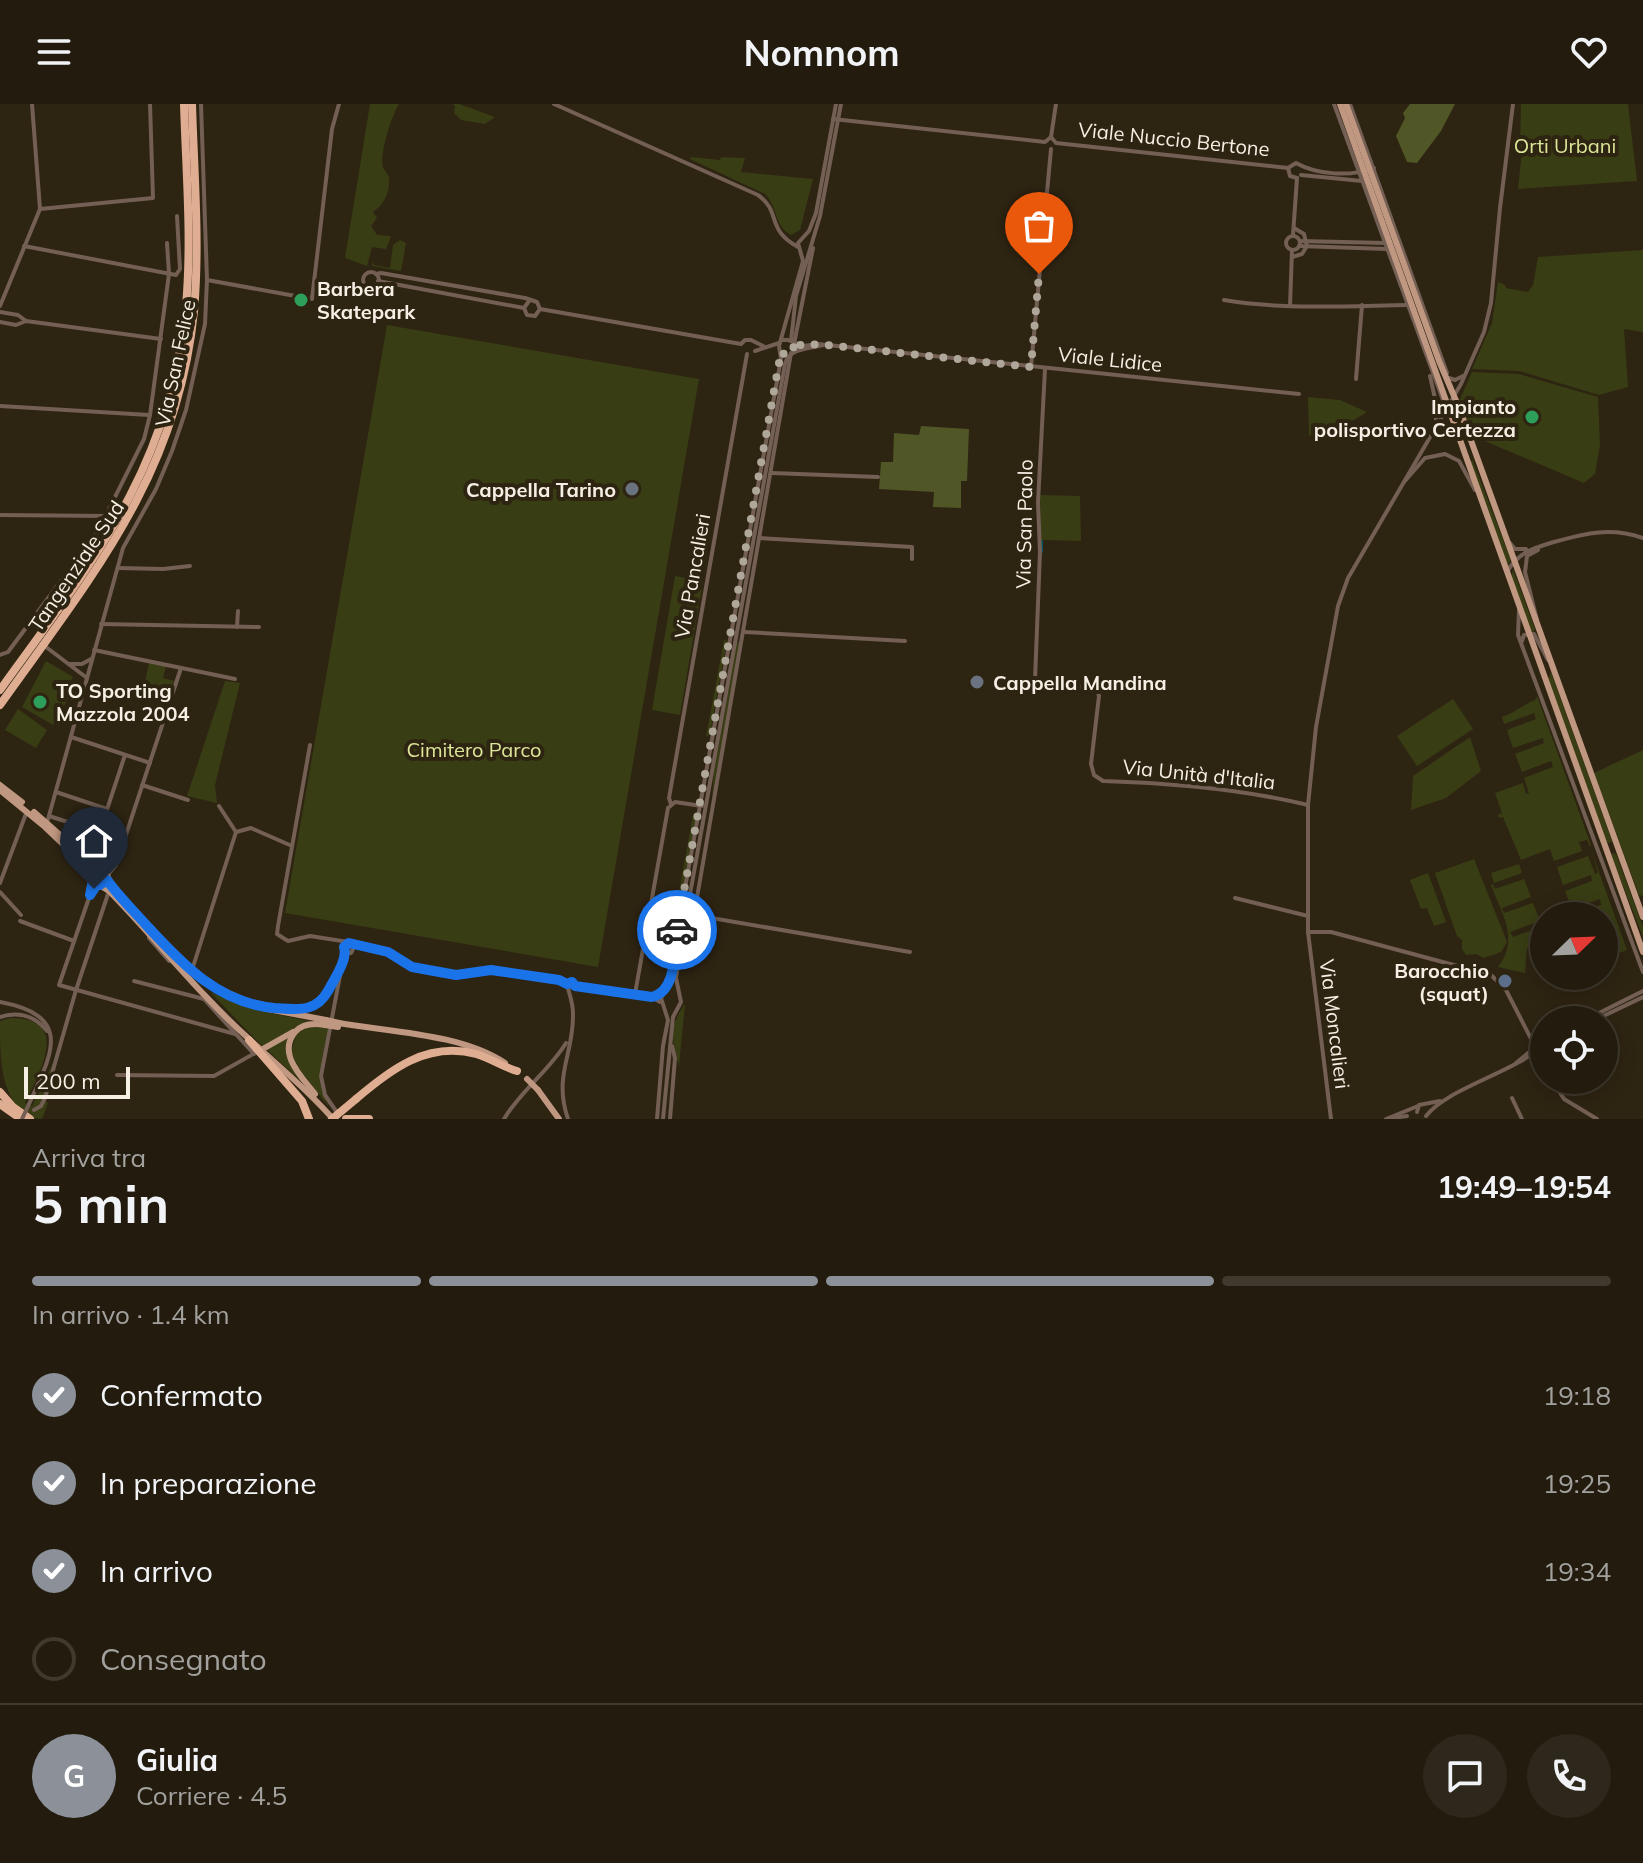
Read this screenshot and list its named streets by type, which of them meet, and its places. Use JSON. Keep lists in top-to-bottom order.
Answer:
{
  "streets": {
    "highway": ["Tangenziale Sud"],
    "street": [
      "Viale Nuccio Bertone",
      "Viale Lidice",
      "Via San Felice",
      "Via San Paolo",
      "Via Pancalieri",
      "Via Unità d'Italia",
      "Via Moncalieri"
    ]
  },
  "crossings": [
    ["Viale Lidice", "Via San Paolo"],
    ["Via San Paolo", "Via Unità d'Italia"],
    ["Via Unità d'Italia", "Via Moncalieri"]
  ],
  "parks": ["Orti Urbani", "Cimitero Parco"],
  "places": [
    "Barbera Skatepark",
    "Impianto polisportivo Certezza",
    "Cappella Tarino",
    "Cappella Mandina",
    "TO Sporting Mazzola 2004",
    "Barocchio (squat)"
  ],
  "scale_bar": "200 m",
  "north": "top right",
  "page": {
    "header": "Nomnom",
    "scale": "200 m",
    "heading": ["5 min", "Arriva tra", "19:49–19:54"],
    "panel": ["Giulia", "Corriere · 4.5"],
    "bar": "In arrivo · 1.4 km",
    "list": [
      ["Confermato", "19:18"],
      ["In preparazione", "19:25"],
      ["In arrivo", "19:34"],
      "Consegnato"
    ],
    "round": "G"
  }
}
